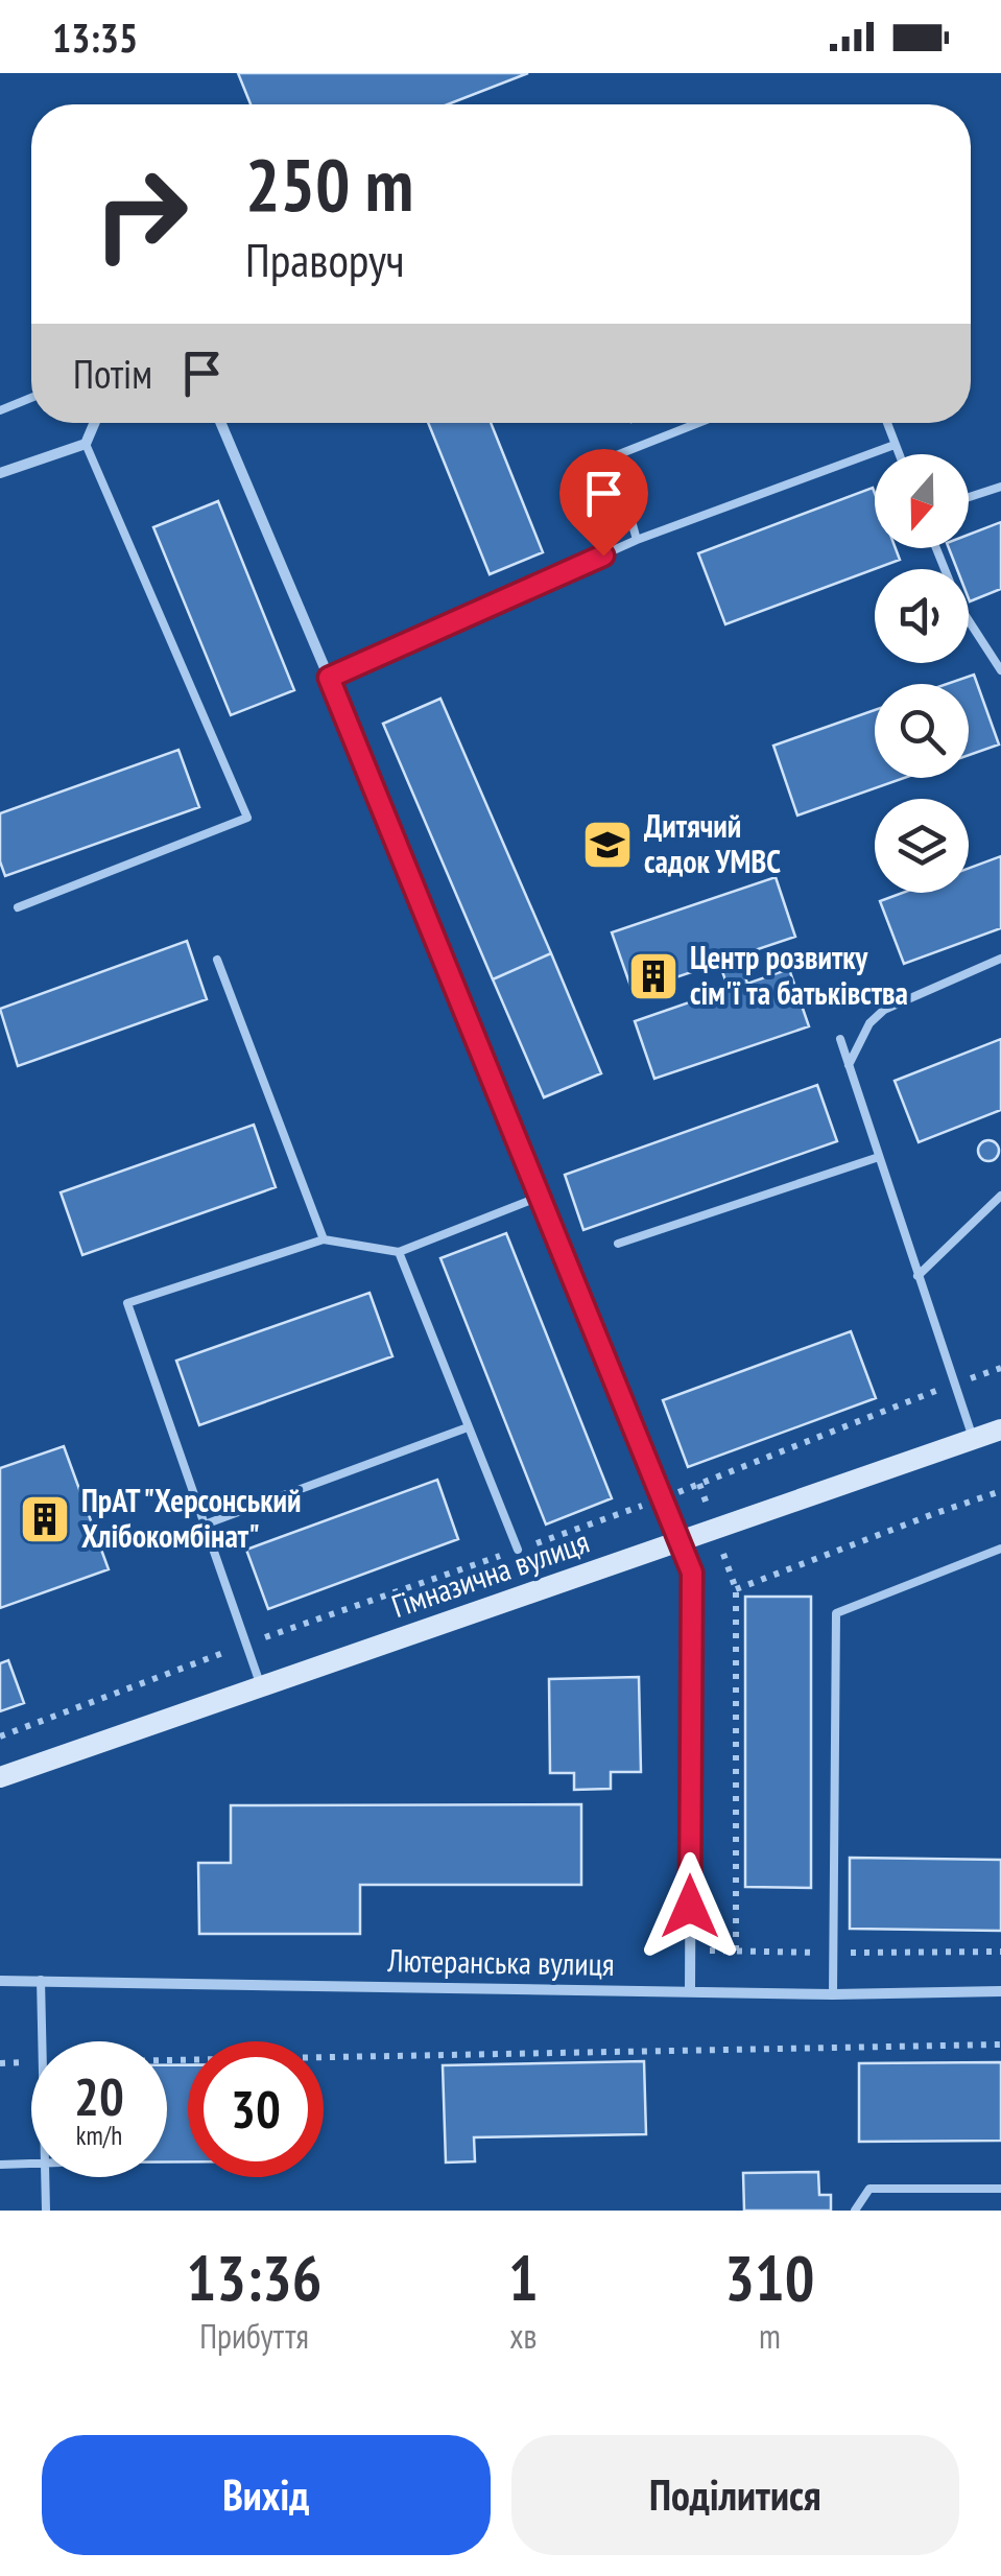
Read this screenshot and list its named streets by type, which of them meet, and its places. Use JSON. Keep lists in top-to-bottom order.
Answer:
{
  "streets": {
    "street": ["Гімназична вулиця", "Лютеранська вулиця"]
  },
  "places": {
    "school or university": ["Дитячий садок УМВС"],
    "building": ["Центр розвитку сім'ї та батьківства", "ПрАТ \"Херсонський Хлібокомбінат\""]
  },
  "north": "bottom",
  "page": {
    "status": "13:35",
    "turn": ["250 m", "Праворуч"],
    "then": "Потім",
    "speed": "20 km/h",
    "limit": "30",
    "eta": [
      "13:36",
      "Прибуття",
      "1",
      "хв",
      "310",
      "m"
    ],
    "buttons": ["Вихід", "Поділитися"]
  }
}
